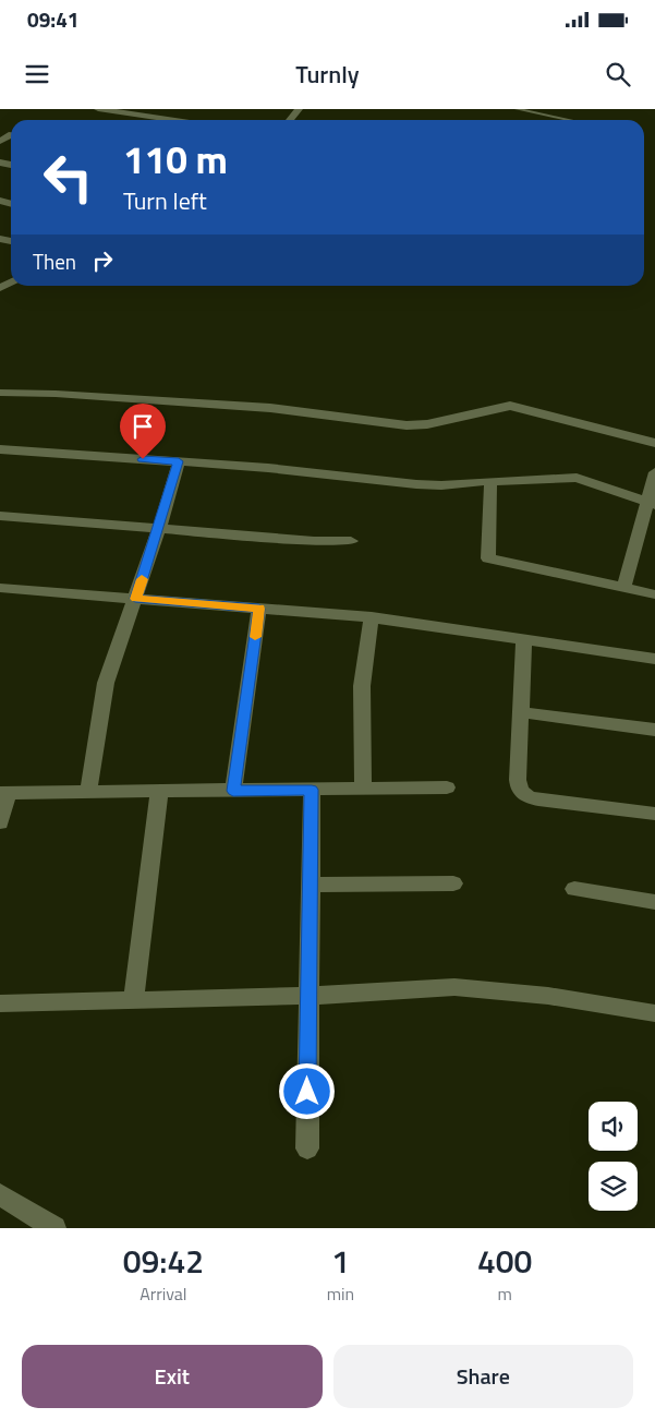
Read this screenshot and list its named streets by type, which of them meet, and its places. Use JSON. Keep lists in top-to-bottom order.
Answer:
{
  "page": {
    "status": "09:41",
    "header": "Turnly",
    "turn": ["110 m", "Turn left"],
    "then": "Then",
    "eta": [
      "09:42",
      "Arrival",
      "1",
      "min",
      "400",
      "m"
    ],
    "buttons": ["Exit", "Share"]
  }
}
